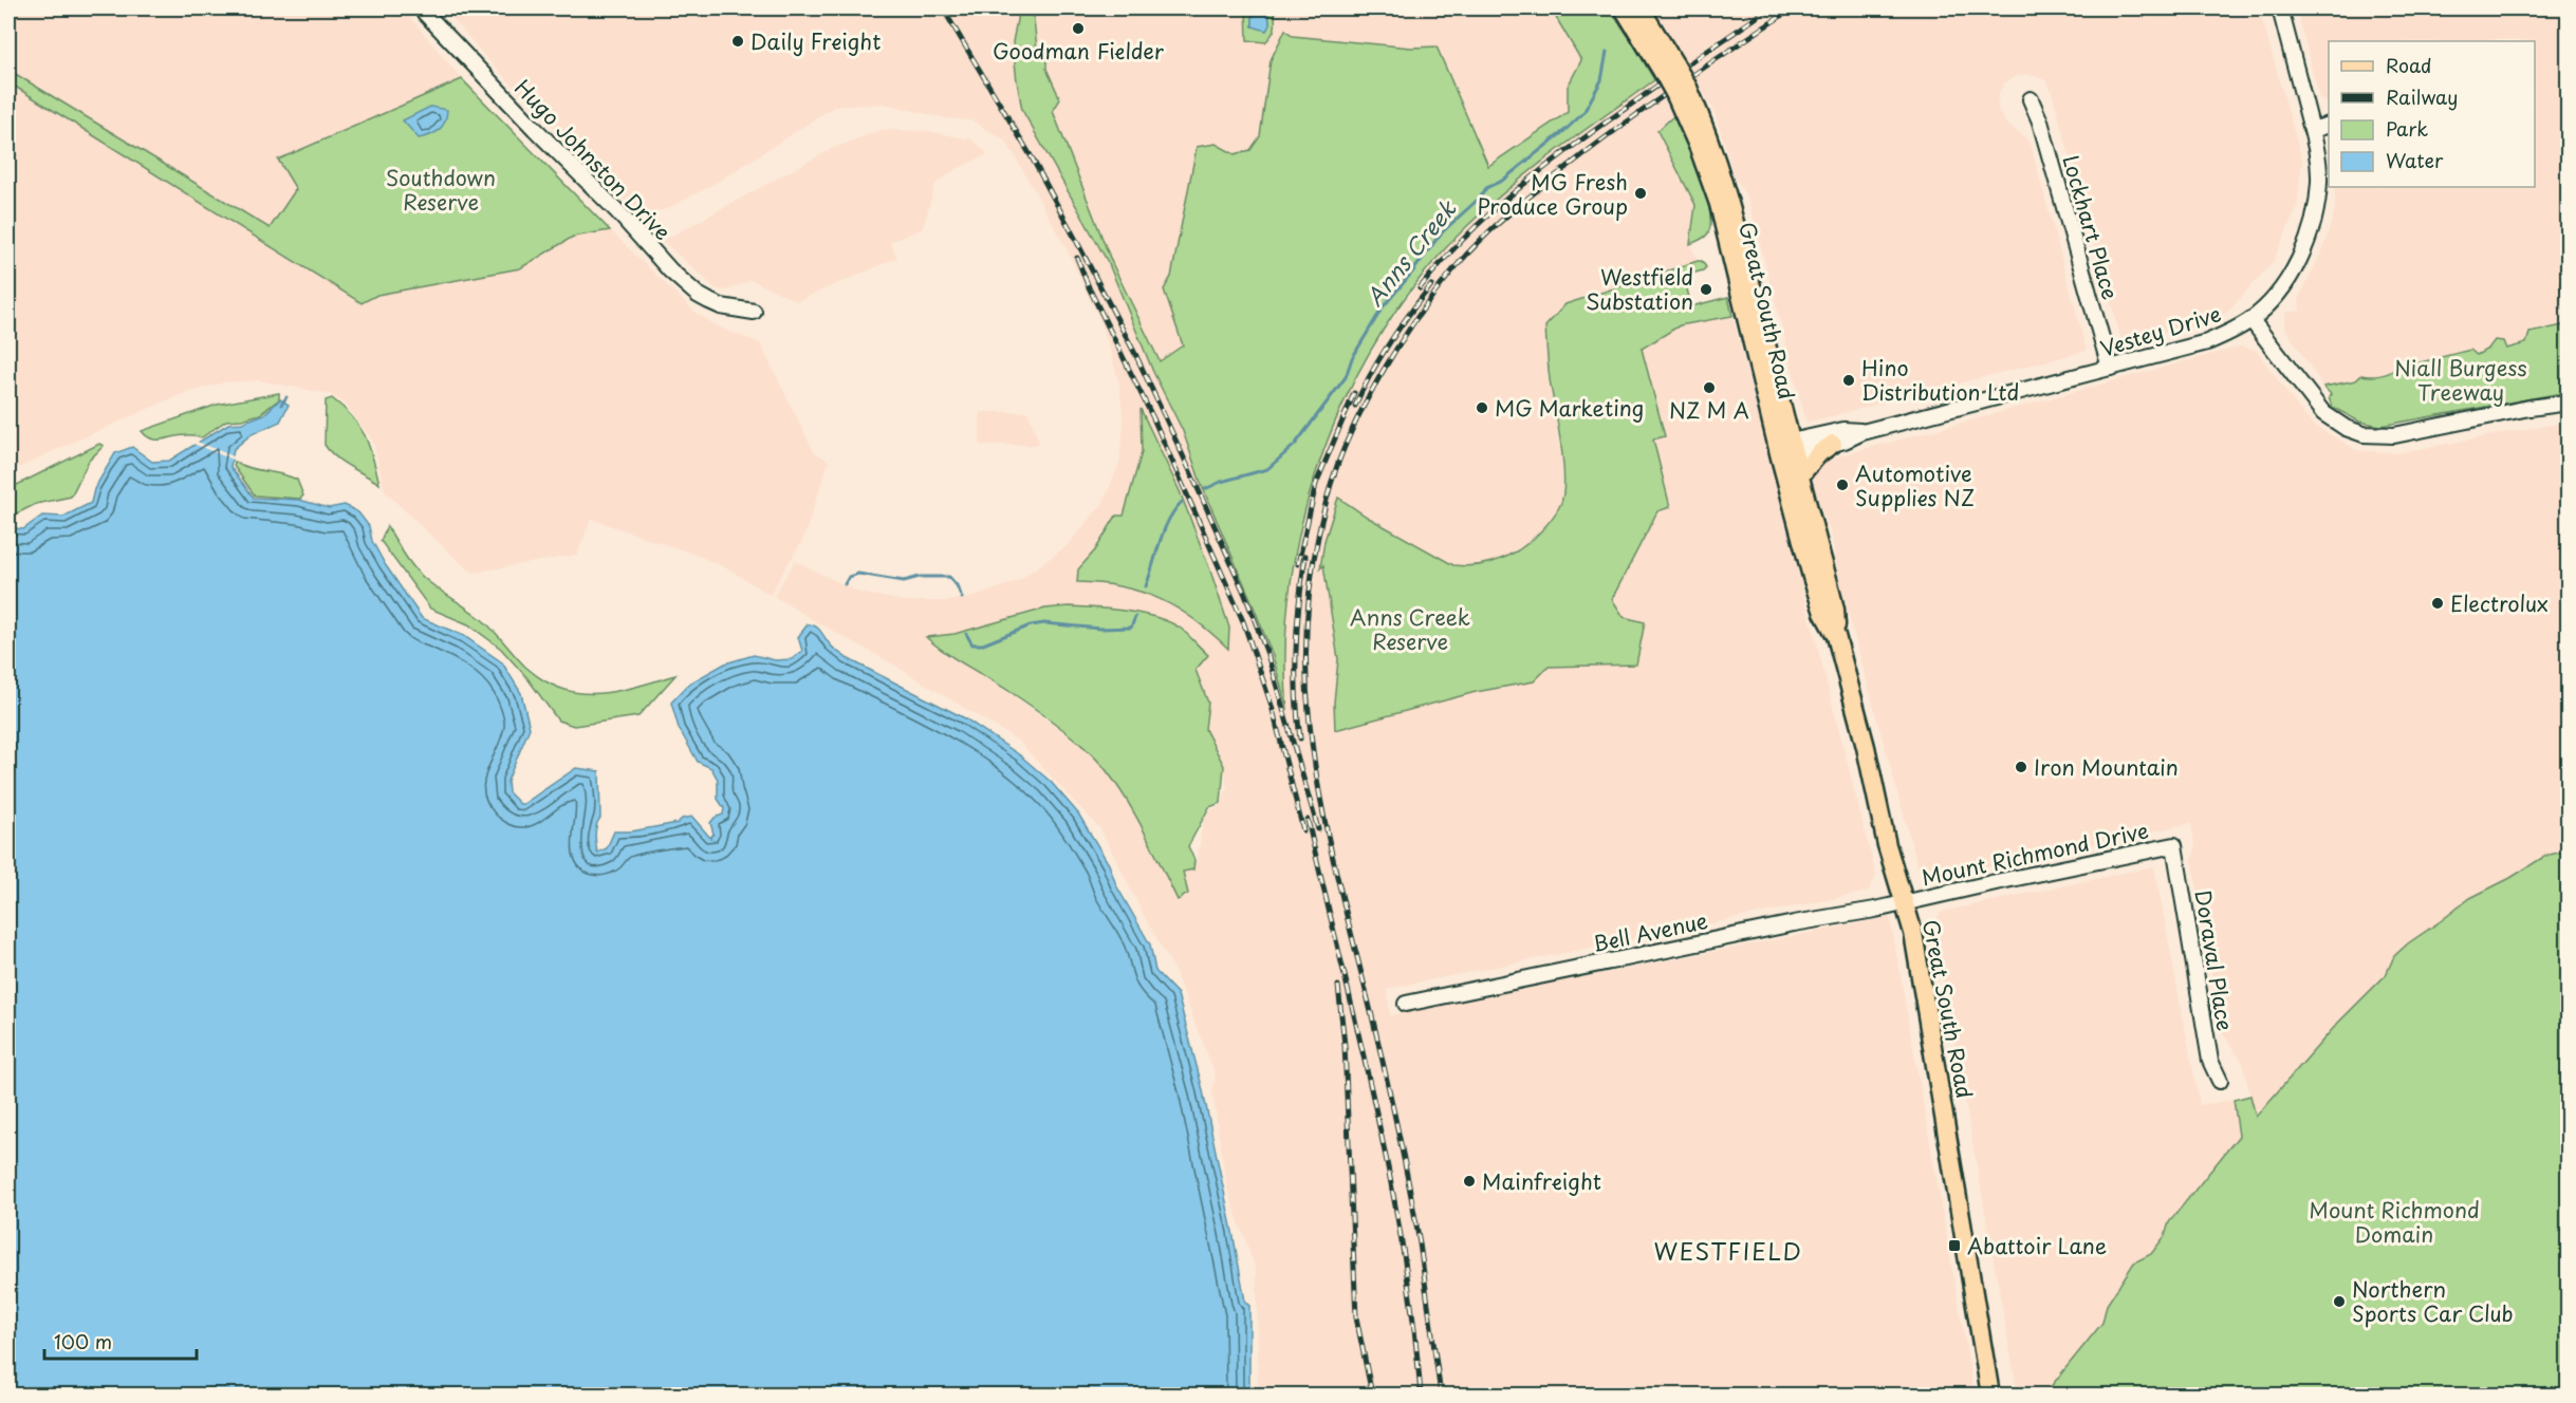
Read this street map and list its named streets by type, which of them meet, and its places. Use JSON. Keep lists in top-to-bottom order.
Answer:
{
  "streets": {
    "main road": ["Great South Road"],
    "street": [
      "Hugo Johnston Drive",
      "Lockhart Place",
      "Vestey Drive",
      "Mount Richmond Drive",
      "Bell Avenue",
      "Doraval Place"
    ]
  },
  "crossings": [
    ["Lockhart Place", "Vestey Drive"],
    ["Great South Road", "Vestey Drive"],
    ["Great South Road", "Mount Richmond Drive"],
    ["Great South Road", "Bell Avenue"],
    ["Mount Richmond Drive", "Bell Avenue"],
    ["Mount Richmond Drive", "Doraval Place"]
  ],
  "districts": ["WESTFIELD"],
  "water": ["Anns Creek"],
  "parks": [
    "Southdown Reserve",
    "Niall Burgess Treeway",
    "Anns Creek Reserve",
    "Mount Richmond Domain"
  ],
  "places": {
    "other": [
      "Goodman Fielder",
      "Daily Freight",
      "MG Fresh Produce Group",
      "Westfield Substation",
      "Hino Distribution Ltd",
      "NZ M A",
      "MG Marketing",
      "Automotive Supplies NZ",
      "Electrolux",
      "Iron Mountain",
      "Mainfreight",
      "Northern Sports Car Club"
    ],
    "transit": ["Abattoir Lane"]
  },
  "legend": [
    "Road",
    "Railway",
    "Park",
    "Water"
  ],
  "scale_bar": "100 m"
}
